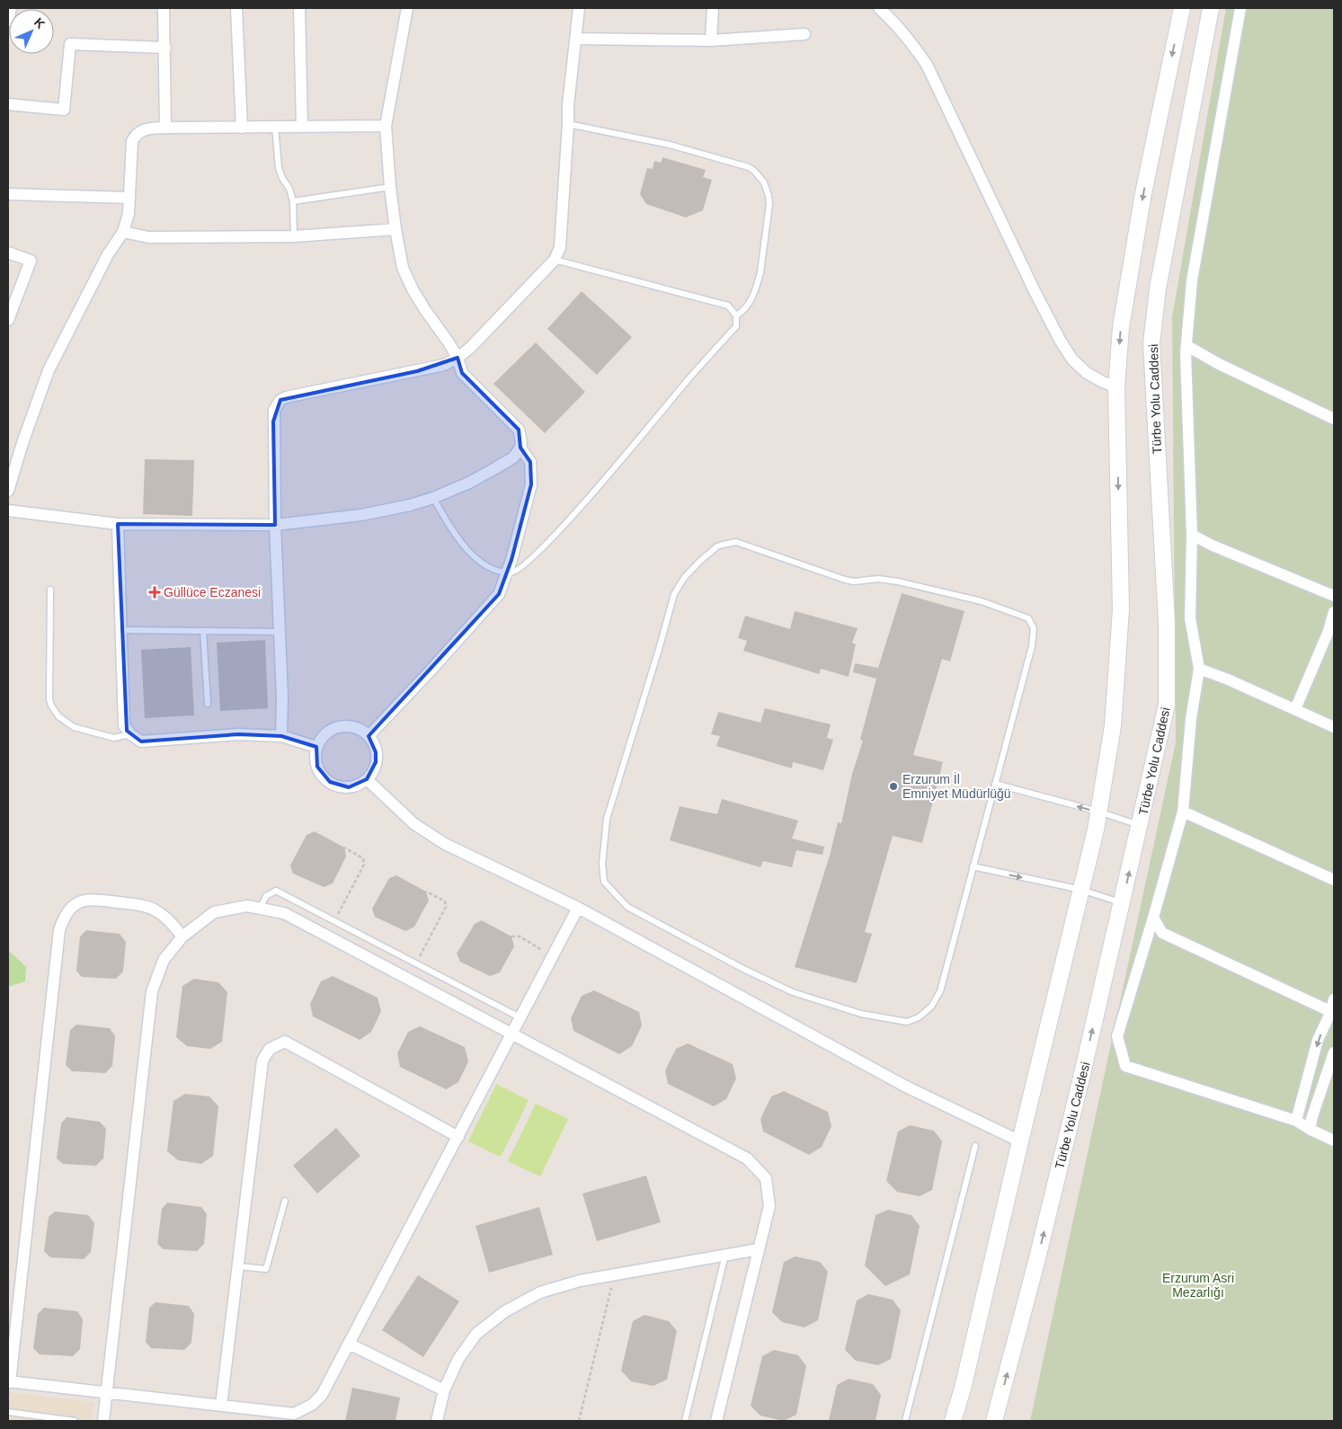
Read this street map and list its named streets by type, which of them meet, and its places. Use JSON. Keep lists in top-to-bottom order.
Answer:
{
  "streets": {
    "street": ["Türbe Yolu Caddesi"]
  },
  "parks": ["Erzurum Asri Mezarlığı"],
  "places": {
    "health": ["Güllüce Eczanesi"],
    "other": ["Erzurum İl Emniyet Müdürlüğü"]
  },
  "north": "top right"
}
